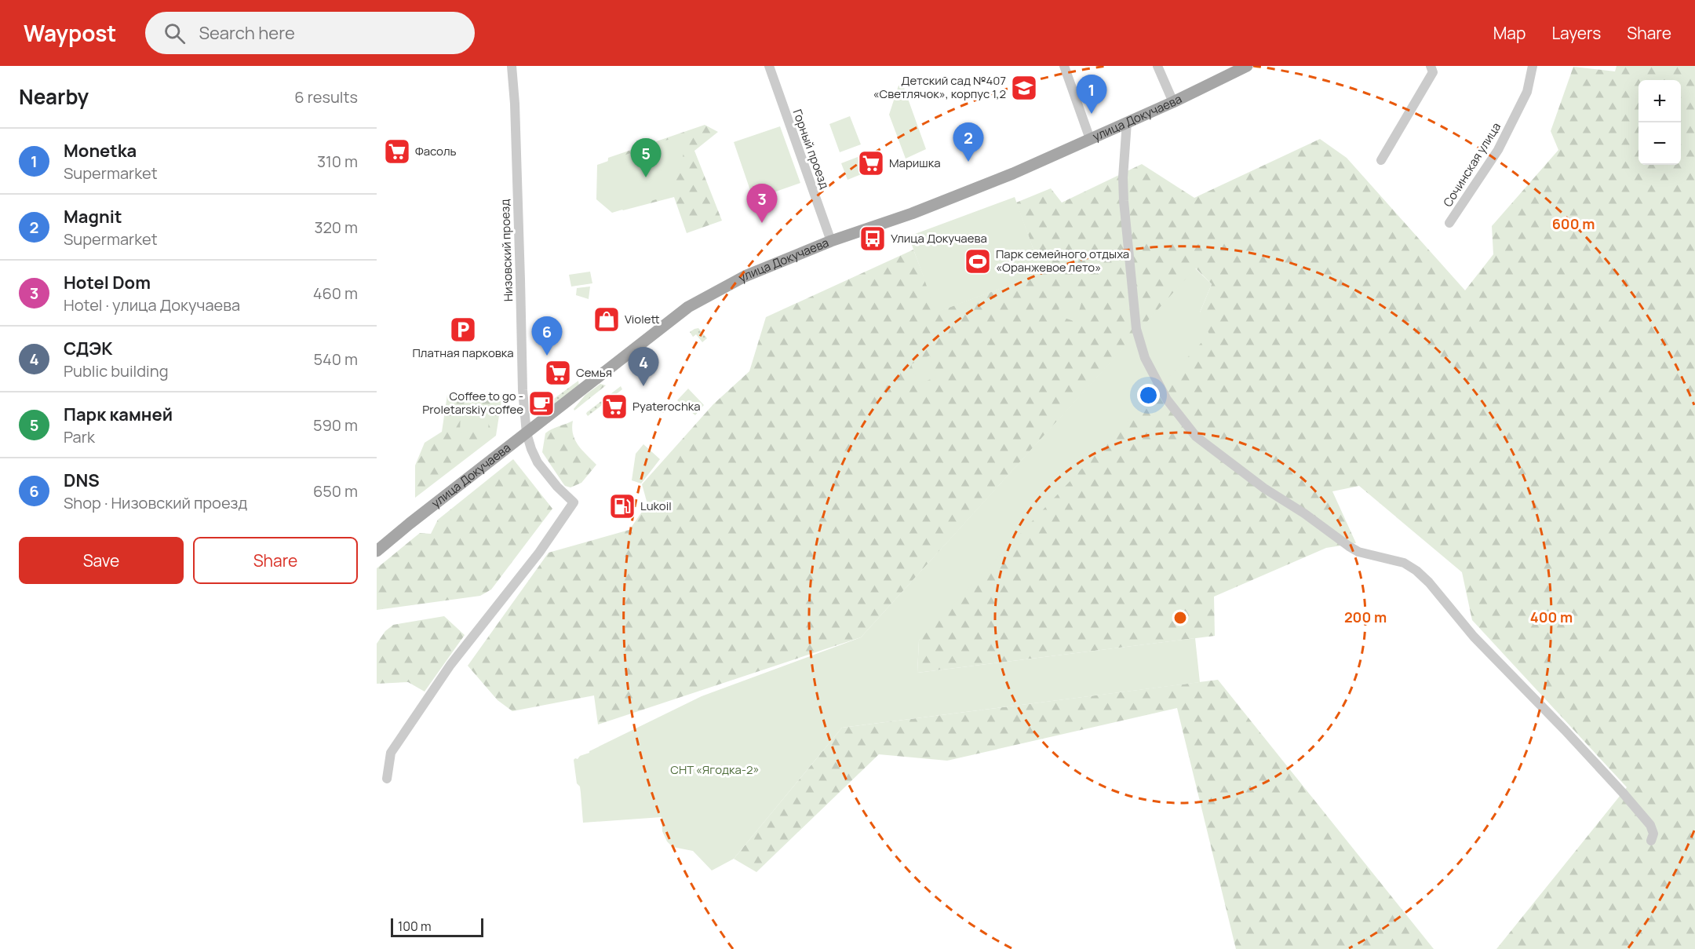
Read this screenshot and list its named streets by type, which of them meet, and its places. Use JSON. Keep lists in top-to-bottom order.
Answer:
{
  "streets": {
    "main road": ["улица Докучаева"],
    "street": ["Горный проезд", "Сочинская улица", "Низовский проезд"]
  },
  "crossings": [
    ["улица Докучаева", "Горный проезд"],
    ["улица Докучаева", "Низовский проезд"]
  ],
  "parks": ["СНТ «Ягодка-2»"],
  "places": {
    "school or university": ["Детский сад №407 «Светлячок», корпус 1,2"],
    "supermarket": [
      "Фасоль",
      "Маришка",
      "Семья",
      "Pyaterochka"
    ],
    "bus stop": ["Улица Докучаева"],
    "sports": ["Парк семейного отдыха «Оранжевое лето»"],
    "shop": ["Violett"],
    "parking": ["Платная парковка"],
    "cafe": ["Coffee to go - Proletarskiy coffee"],
    "fuel station": ["Lukoil"]
  },
  "scale_bar": "100 m",
  "page": {
    "header": "Waypost",
    "search": "Search here",
    "nav": ["Map", "Layers", "Share"],
    "heading": ["Nearby", "6 results"],
    "pins": [
      "1",
      "2",
      "5",
      "3",
      "6",
      "4"
    ],
    "map_buttons": ["+", "−"],
    "list": [
      {
        "mark": "1",
        "name": "Monetka",
        "note": "Supermarket",
        "value": "310 m"
      },
      {
        "mark": "2",
        "name": "Magnit",
        "note": "Supermarket",
        "value": "320 m"
      },
      {
        "mark": "3",
        "name": "Hotel Dom",
        "note": "Hotel · улица Докучаева",
        "value": "460 m"
      },
      {
        "mark": "4",
        "name": "СДЭК",
        "note": "Public building",
        "value": "540 m"
      },
      {
        "mark": "5",
        "name": "Парк камней",
        "note": "Park",
        "value": "590 m"
      },
      {
        "mark": "6",
        "name": "DNS",
        "note": "Shop · Низовский проезд",
        "value": "650 m"
      }
    ],
    "buttons": ["Save", "Share"],
    "scale": "100 m"
  },
  "rings": ["600 m", "200 m", "400 m"]
}
